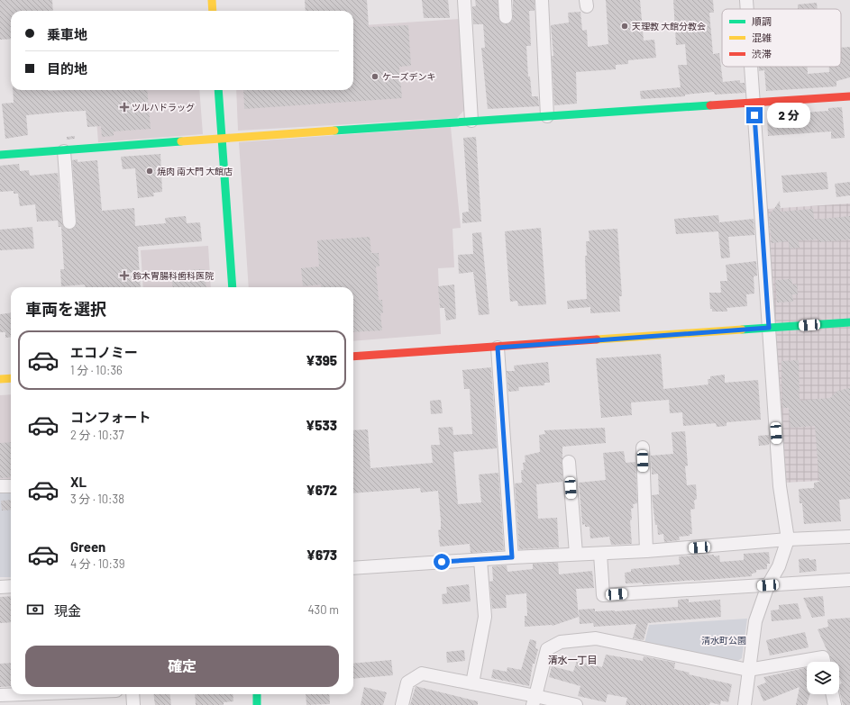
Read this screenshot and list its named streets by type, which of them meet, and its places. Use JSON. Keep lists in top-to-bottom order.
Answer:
{
  "districts": ["清水一丁目"],
  "parks": ["清水町公園"],
  "places": {
    "other": ["天理教 大館分教会", "ケーズデンキ", "焼肉 南大門 大館店"],
    "health": ["ツルハドラッグ", "鈴木胃腸科歯科医院"]
  },
  "legend": ["順調", "混雑", "渋滞"],
  "page": {
    "banner": ["乗車地", "目的地"],
    "bubble": "2 分",
    "heading": "車両を選択",
    "list": [
      {
        "name": "エコノミー",
        "note": "1 分 · 10:36",
        "value": "¥395"
      },
      {
        "name": "コンフォート",
        "note": "2 分 · 10:37",
        "value": "¥533"
      },
      {
        "name": "XL",
        "note": "3 分 · 10:38",
        "value": "¥672"
      },
      {
        "name": "Green",
        "note": "4 分 · 10:39",
        "value": "¥673"
      }
    ],
    "pay": ["現金", "430 m"],
    "buttons": "確定"
  }
}
